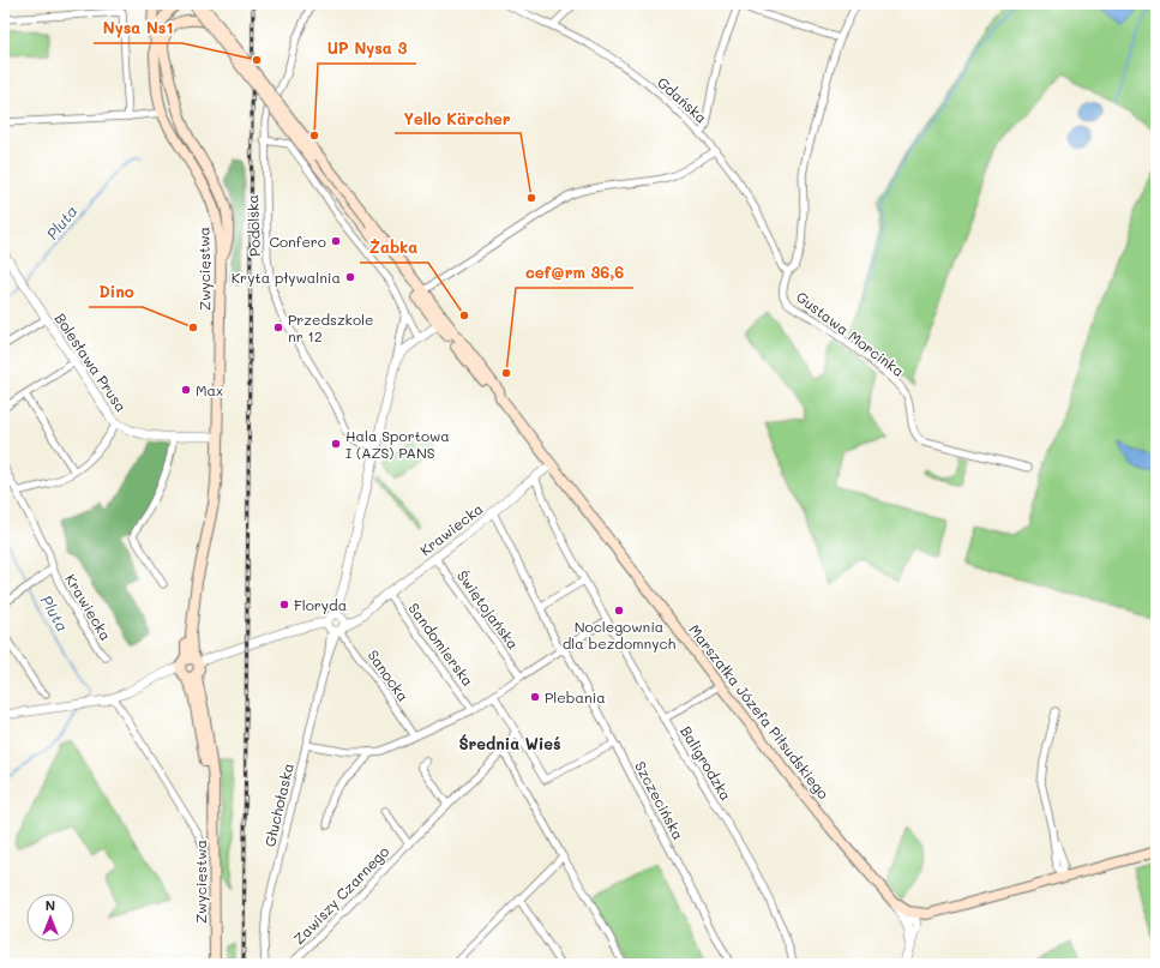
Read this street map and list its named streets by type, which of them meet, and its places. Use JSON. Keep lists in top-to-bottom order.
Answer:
{
  "streets": {
    "main road": ["Zwycięstwa", "Marszałka Józefa Piłsudskiego"],
    "street": [
      "Gdańska",
      "Podolska",
      "Gustawa Morcinka",
      "Bolesława Prusa",
      "Krawiecka",
      "Świętojańska",
      "Sandomierska",
      "Sanocka",
      "Baligrodzka",
      "Szczecińska",
      "Głuchołaska",
      "Zawiszy Czarnego"
    ]
  },
  "crossings": [
    ["Gdańska", "Gustawa Morcinka"],
    ["Podolska", "Głuchołaska"],
    ["Zwycięstwa", "Bolesława Prusa"],
    ["Krawiecka", "Świętojańska"],
    ["Krawiecka", "Sandomierska"],
    ["Krawiecka", "Sanocka"],
    ["Krawiecka", "Marszałka Józefa Piłsudskiego"],
    ["Krawiecka", "Baligrodzka"],
    ["Krawiecka", "Szczecińska"],
    ["Krawiecka", "Głuchołaska"],
    ["Sanocka", "Głuchołaska"]
  ],
  "districts": ["Średnia Wieś"],
  "water": ["Pluta"],
  "places": [
    "Nysa Ns1",
    "UP Nysa 3",
    "Yello Kärcher",
    "Confero",
    "Kryta pływalnia",
    "Żabka",
    "Dino",
    "Przedszkole nr 12",
    "cef@rm 36,6",
    "Max",
    "Hala Sportowa I (AZS) PANS",
    "Floryda",
    "Noclegownia dla bezdomnych",
    "Plebania"
  ],
  "north": "top"
}
